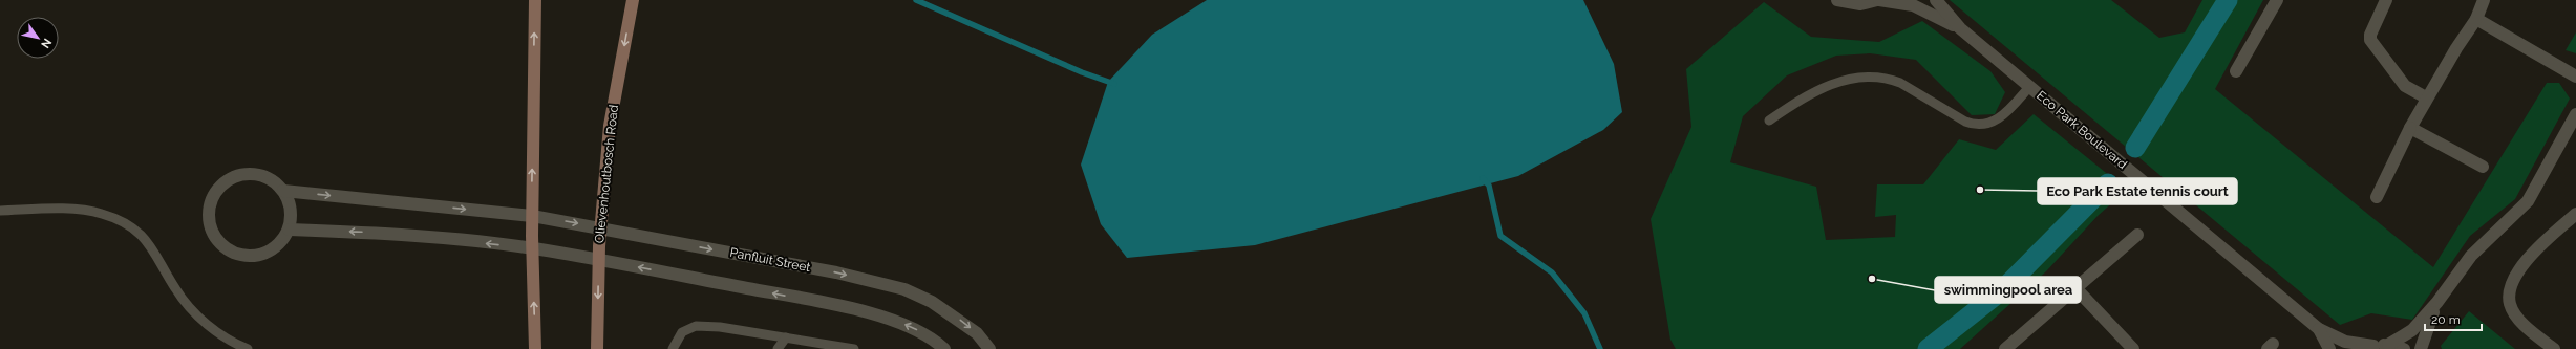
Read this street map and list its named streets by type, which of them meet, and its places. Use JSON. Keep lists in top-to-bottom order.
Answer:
{
  "streets": {
    "main road": ["Olievenhoutbosch Road"],
    "street": ["Eco Park Boulevard", "Panfluit Street"]
  },
  "crossings": [
    ["Olievenhoutbosch Road", "Panfluit Street"]
  ],
  "places": ["Eco Park Estate tennis court", "swimmingpool area"],
  "scale_bar": "20 m",
  "north": "bottom right"
}
